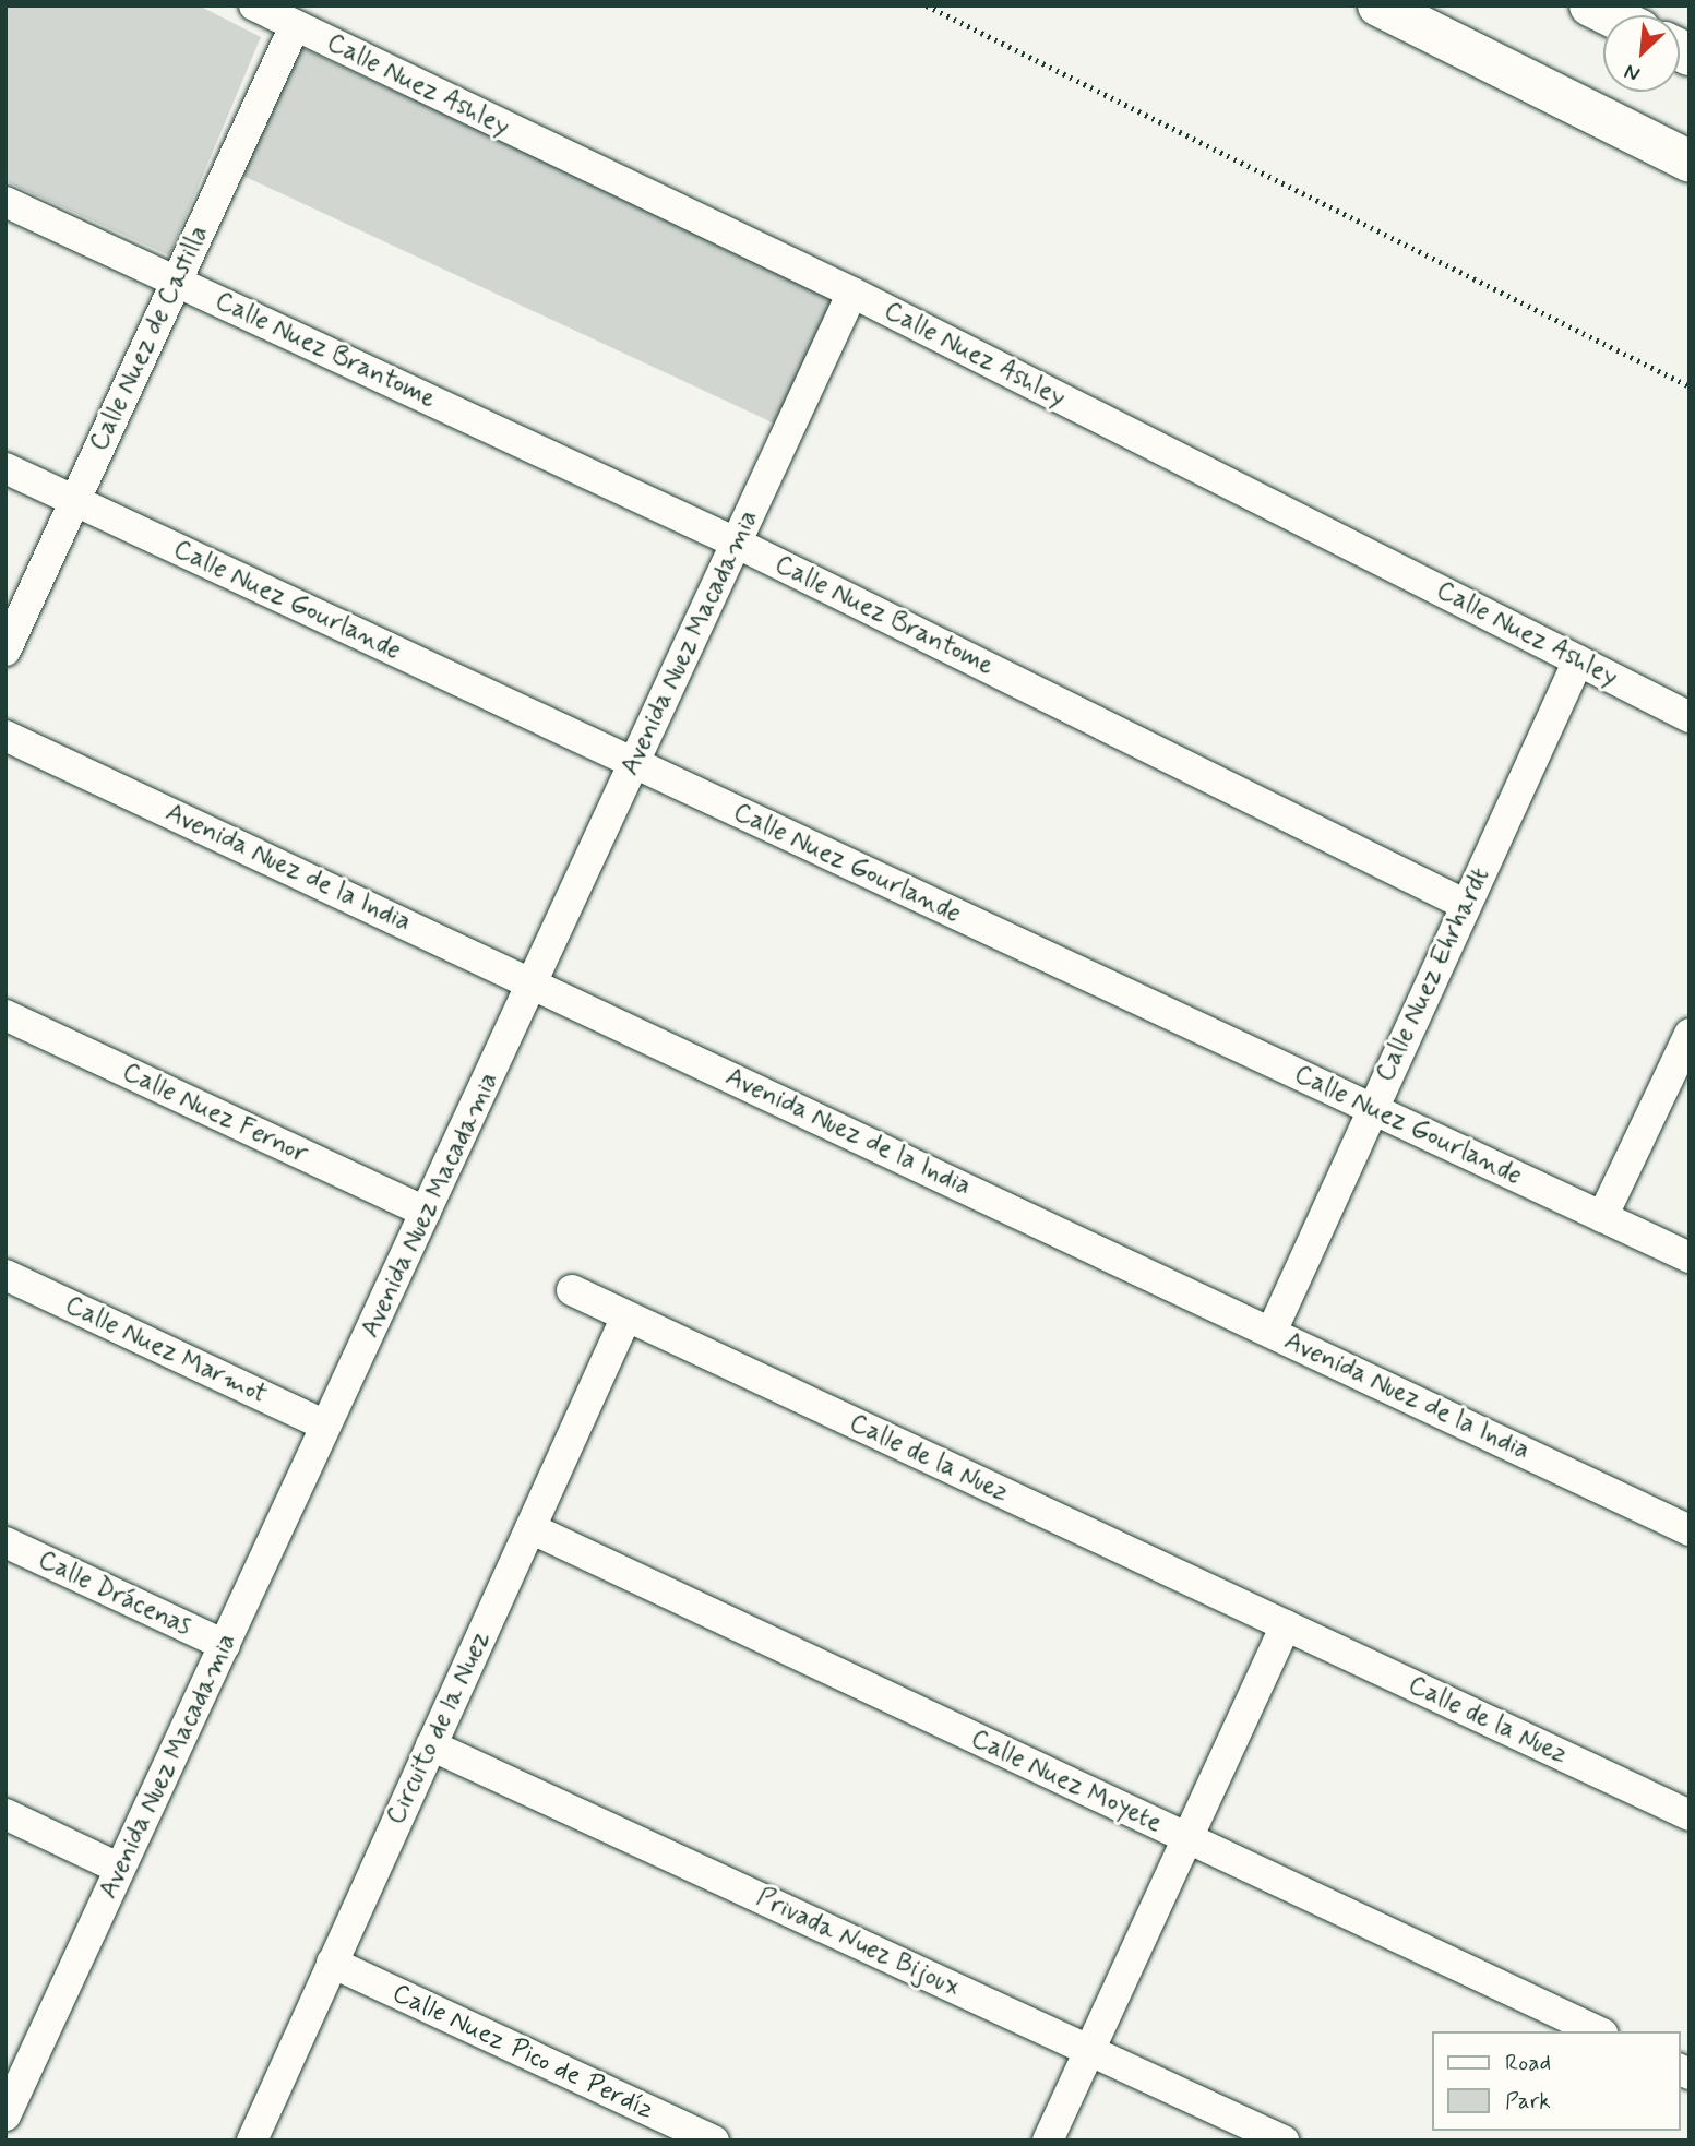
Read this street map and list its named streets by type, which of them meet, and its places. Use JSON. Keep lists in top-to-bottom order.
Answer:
{
  "streets": {
    "street": [
      "Calle Nuez Ashley",
      "Calle Nuez de Castilla",
      "Calle Nuez Brantome",
      "Calle Nuez Gourlande",
      "Avenida Nuez Macadamia",
      "Avenida Nuez de la India",
      "Calle Nuez Ehrhardt",
      "Calle Nuez Fernor",
      "Calle Nuez Marmot",
      "Calle de la Nuez",
      "Calle Drácenas",
      "Circuito de la Nuez",
      "Calle Nuez Moyete",
      "Privada Nuez Bijoux",
      "Calle Nuez Pico de Perdíz"
    ]
  },
  "crossings": [
    ["Calle Nuez Ashley", "Calle Nuez de Castilla"],
    ["Calle Nuez Ashley", "Avenida Nuez Macadamia"],
    ["Calle Nuez Ashley", "Calle Nuez Ehrhardt"],
    ["Calle Nuez de Castilla", "Calle Nuez Brantome"],
    ["Calle Nuez de Castilla", "Calle Nuez Gourlande"],
    ["Calle Nuez Brantome", "Avenida Nuez Macadamia"],
    ["Calle Nuez Brantome", "Calle Nuez Ehrhardt"],
    ["Calle Nuez Gourlande", "Avenida Nuez Macadamia"],
    ["Calle Nuez Gourlande", "Calle Nuez Ehrhardt"],
    ["Avenida Nuez Macadamia", "Avenida Nuez de la India"],
    ["Avenida Nuez Macadamia", "Calle Nuez Fernor"],
    ["Avenida Nuez Macadamia", "Calle Nuez Marmot"],
    ["Avenida Nuez Macadamia", "Calle Drácenas"],
    ["Avenida Nuez de la India", "Calle Nuez Ehrhardt"],
    ["Calle de la Nuez", "Circuito de la Nuez"],
    ["Circuito de la Nuez", "Calle Nuez Moyete"],
    ["Circuito de la Nuez", "Privada Nuez Bijoux"],
    ["Circuito de la Nuez", "Calle Nuez Pico de Perdíz"]
  ],
  "legend": ["Road", "Park"],
  "north": "bottom left"
}
